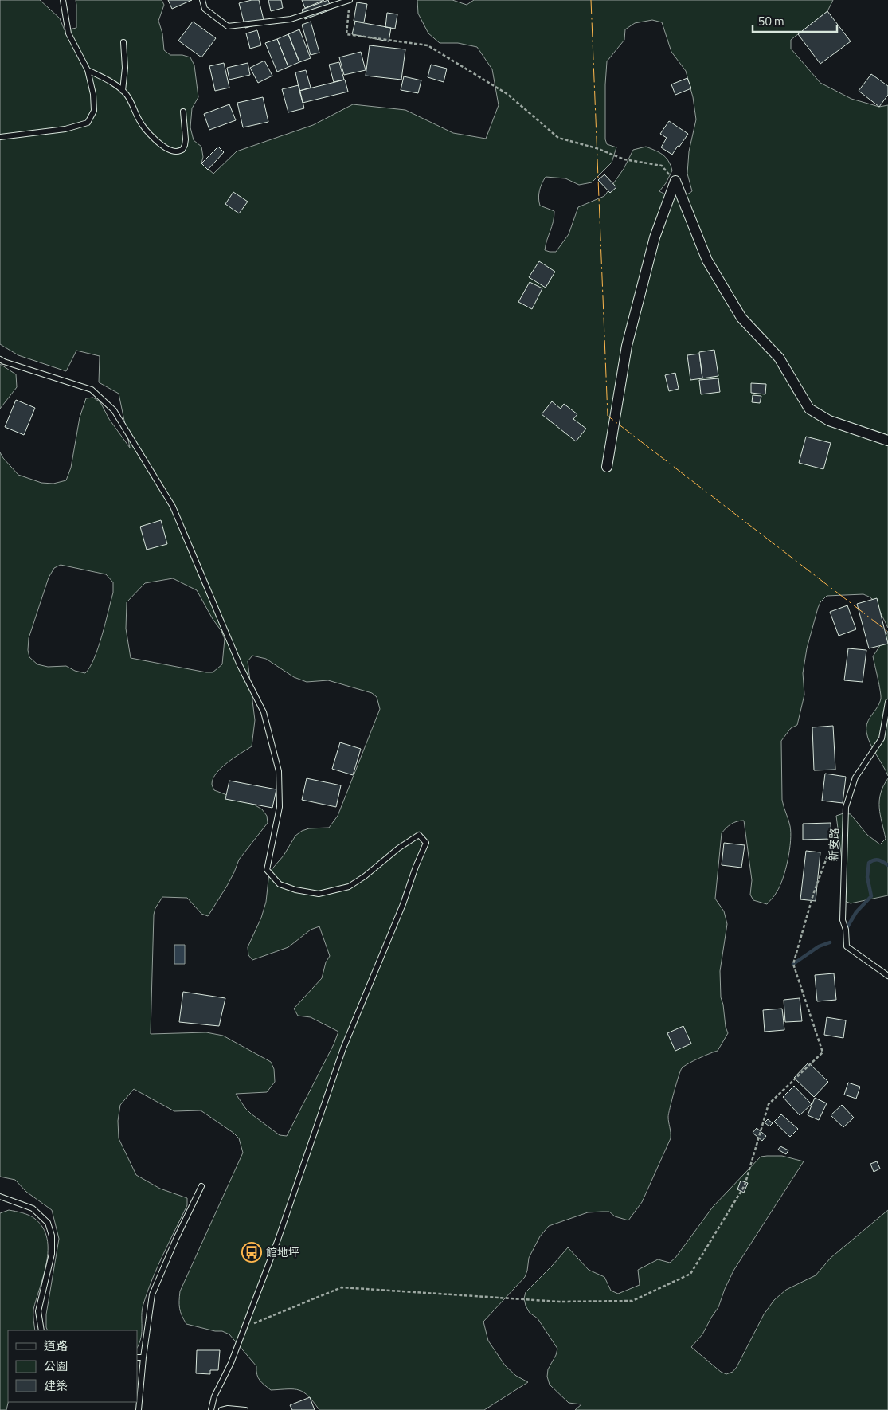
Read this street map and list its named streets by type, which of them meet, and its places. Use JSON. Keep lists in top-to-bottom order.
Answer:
{
  "streets": {
    "lane": ["新安路"]
  },
  "places": {
    "bus stop": ["館地坪"]
  },
  "legend": ["道路", "公園", "建築"],
  "scale_bar": "50 m"
}
